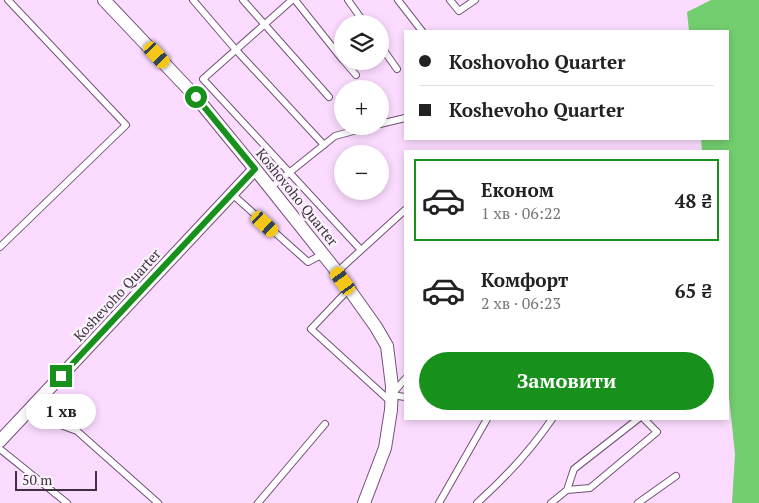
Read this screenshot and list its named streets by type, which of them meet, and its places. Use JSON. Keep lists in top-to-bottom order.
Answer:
{
  "streets": {
    "street": ["Koshovoho Quarter", "Koshevoho Quarter"]
  },
  "crossings": [
    ["Koshovoho Quarter", "Koshevoho Quarter"]
  ],
  "scale_bar": "50 m",
  "page": {
    "map_buttons": ["+", "−"],
    "banner": ["Koshovoho Quarter", "Koshevoho Quarter"],
    "list": [
      {
        "name": "Економ",
        "note": "1 хв · 06:22",
        "value": "48 ₴"
      },
      {
        "name": "Комфорт",
        "note": "2 хв · 06:23",
        "value": "65 ₴"
      }
    ],
    "buttons": "Замовити",
    "bubble": "1 хв",
    "scale": "50 m"
  }
}
